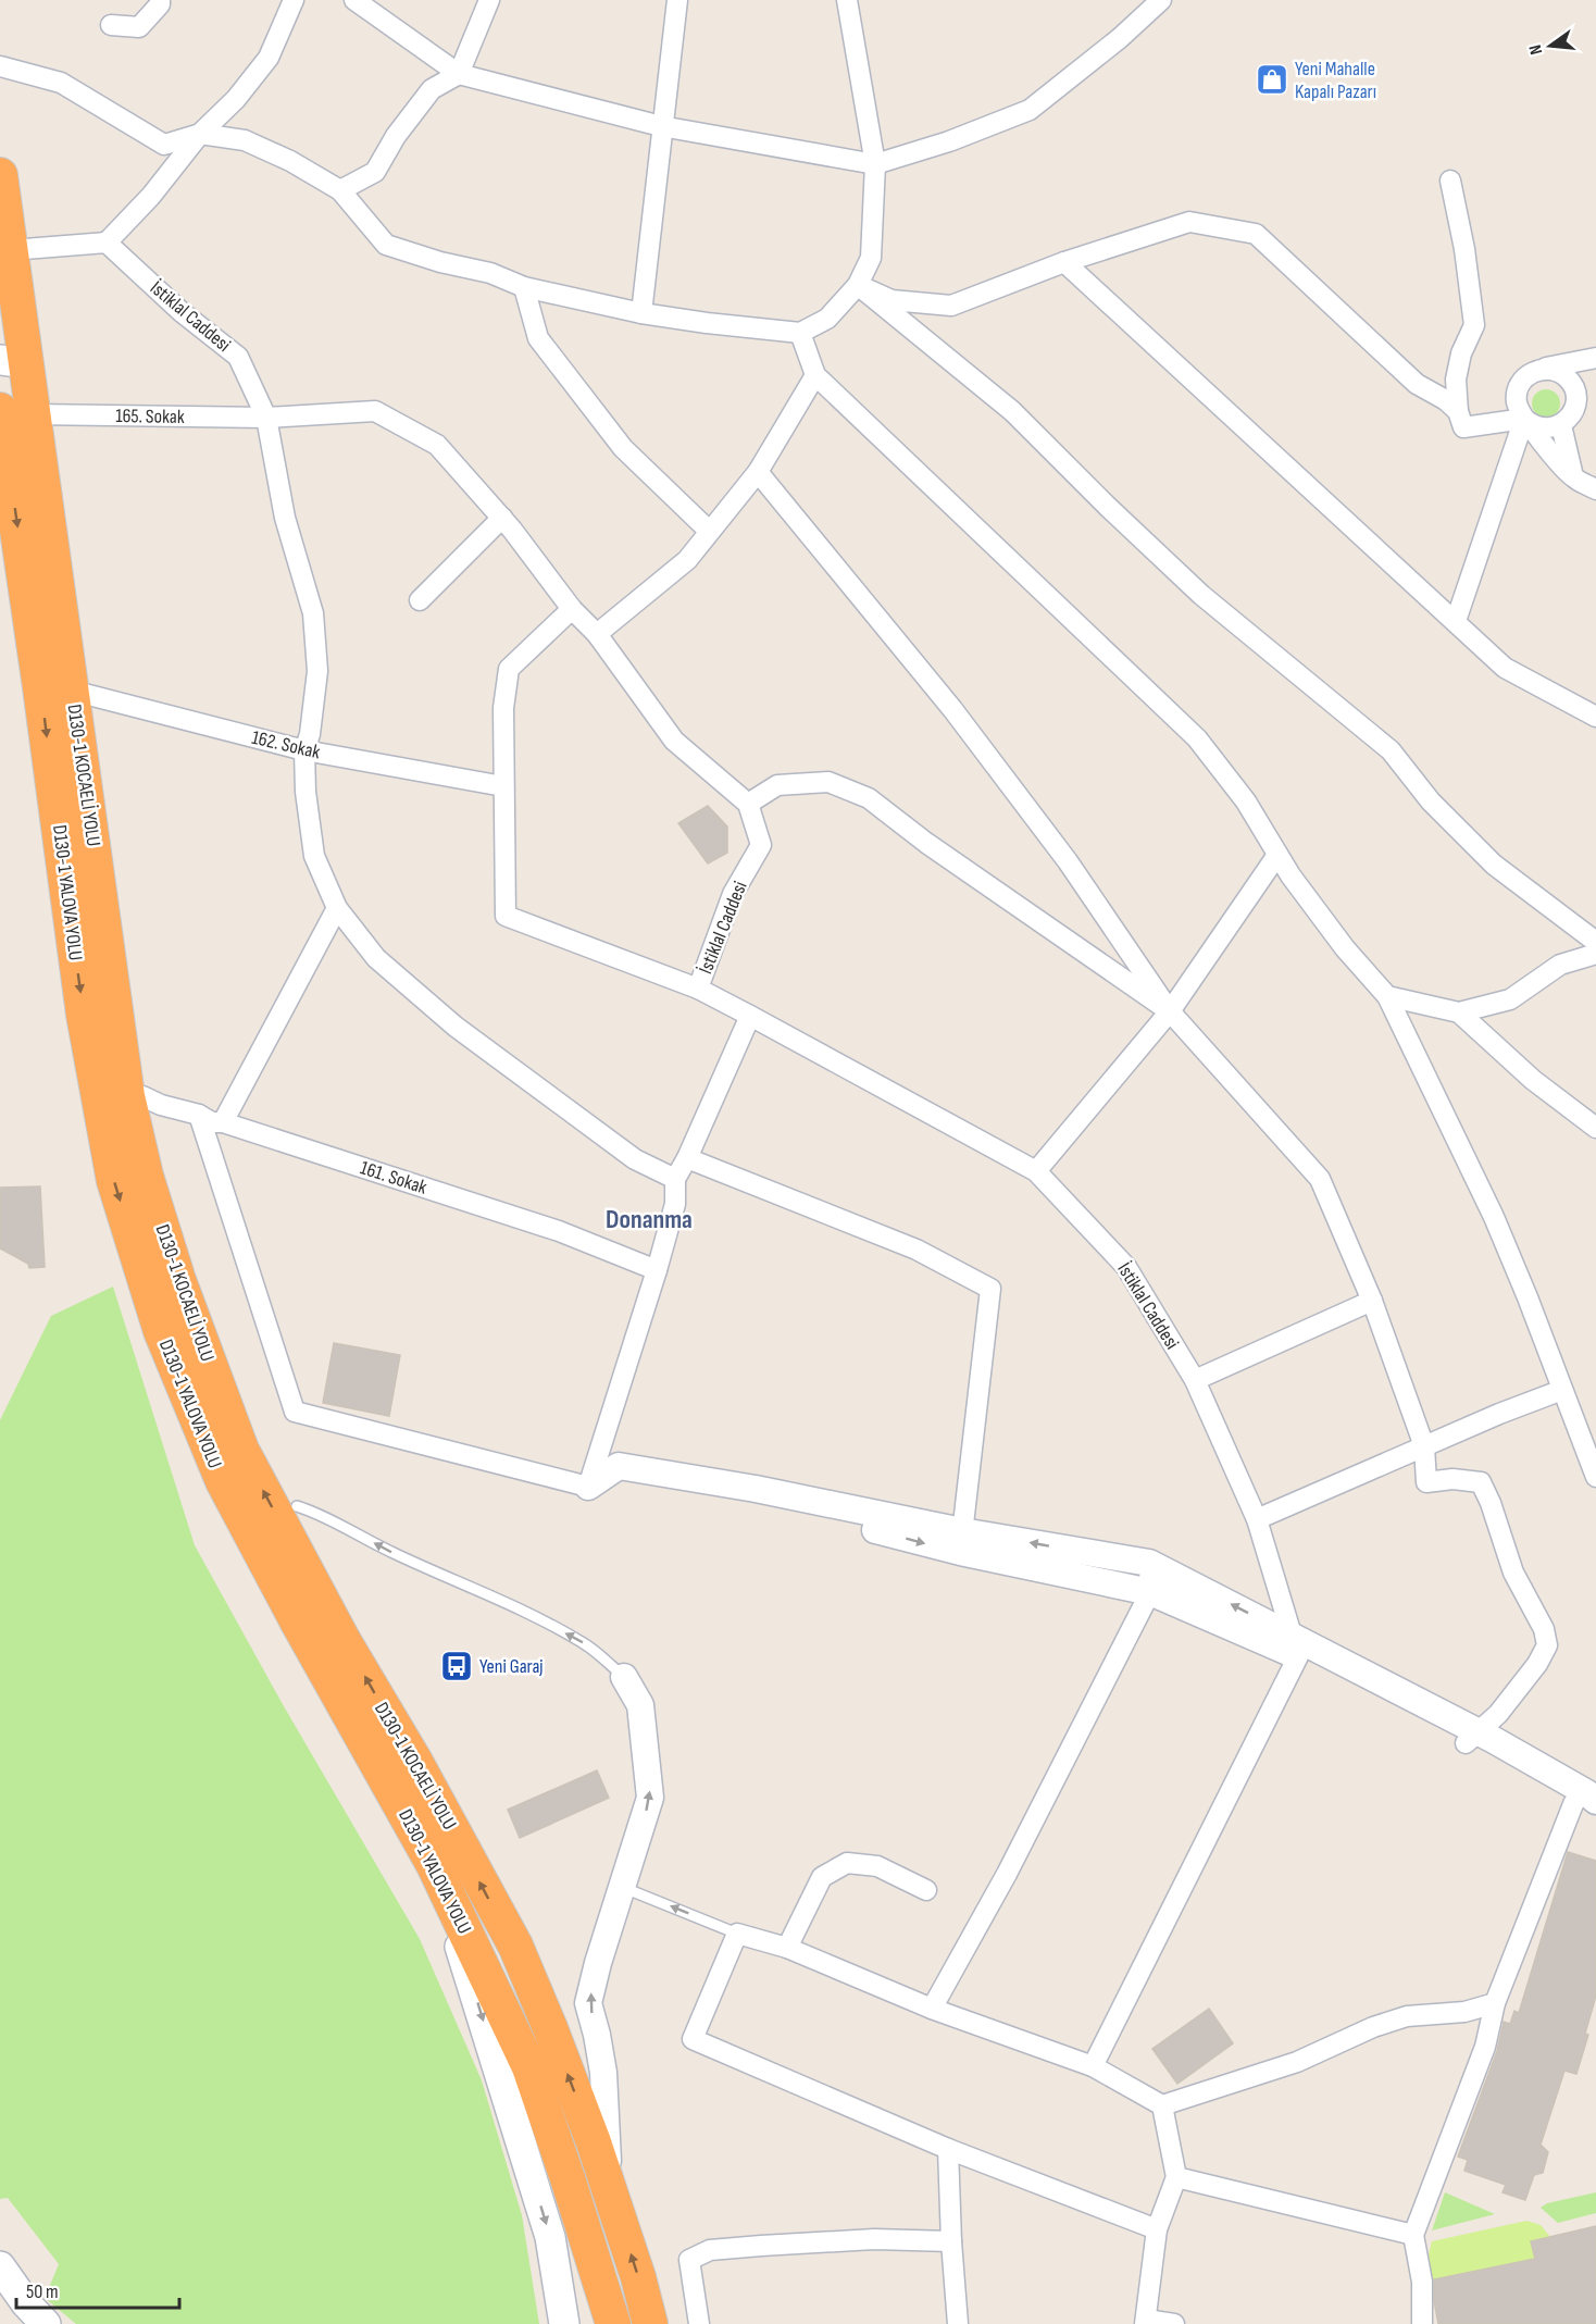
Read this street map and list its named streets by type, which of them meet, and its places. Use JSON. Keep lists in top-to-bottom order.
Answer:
{
  "streets": {
    "highway": ["D130-1 KOCAELİ YOLU", "D130-1 YALOVA YOLU"],
    "street": [
      "İstiklal Caddesi",
      "165. Sokak",
      "162. Sokak",
      "161. Sokak"
    ]
  },
  "crossings": [
    ["İstiklal Caddesi", "165. Sokak"],
    ["İstiklal Caddesi", "162. Sokak"],
    ["165. Sokak", "D130-1 KOCAELİ YOLU"],
    ["162. Sokak", "D130-1 KOCAELİ YOLU"],
    ["D130-1 KOCAELİ YOLU", "161. Sokak"]
  ],
  "one_way": ["D130-1 KOCAELİ YOLU", "D130-1 YALOVA YOLU"],
  "districts": ["Donanma"],
  "places": {
    "shop": ["Yeni Mahalle Kapalı Pazarı"],
    "bus stop": ["Yeni Garaj"]
  },
  "scale_bar": "50 m",
  "north": "left"
}
